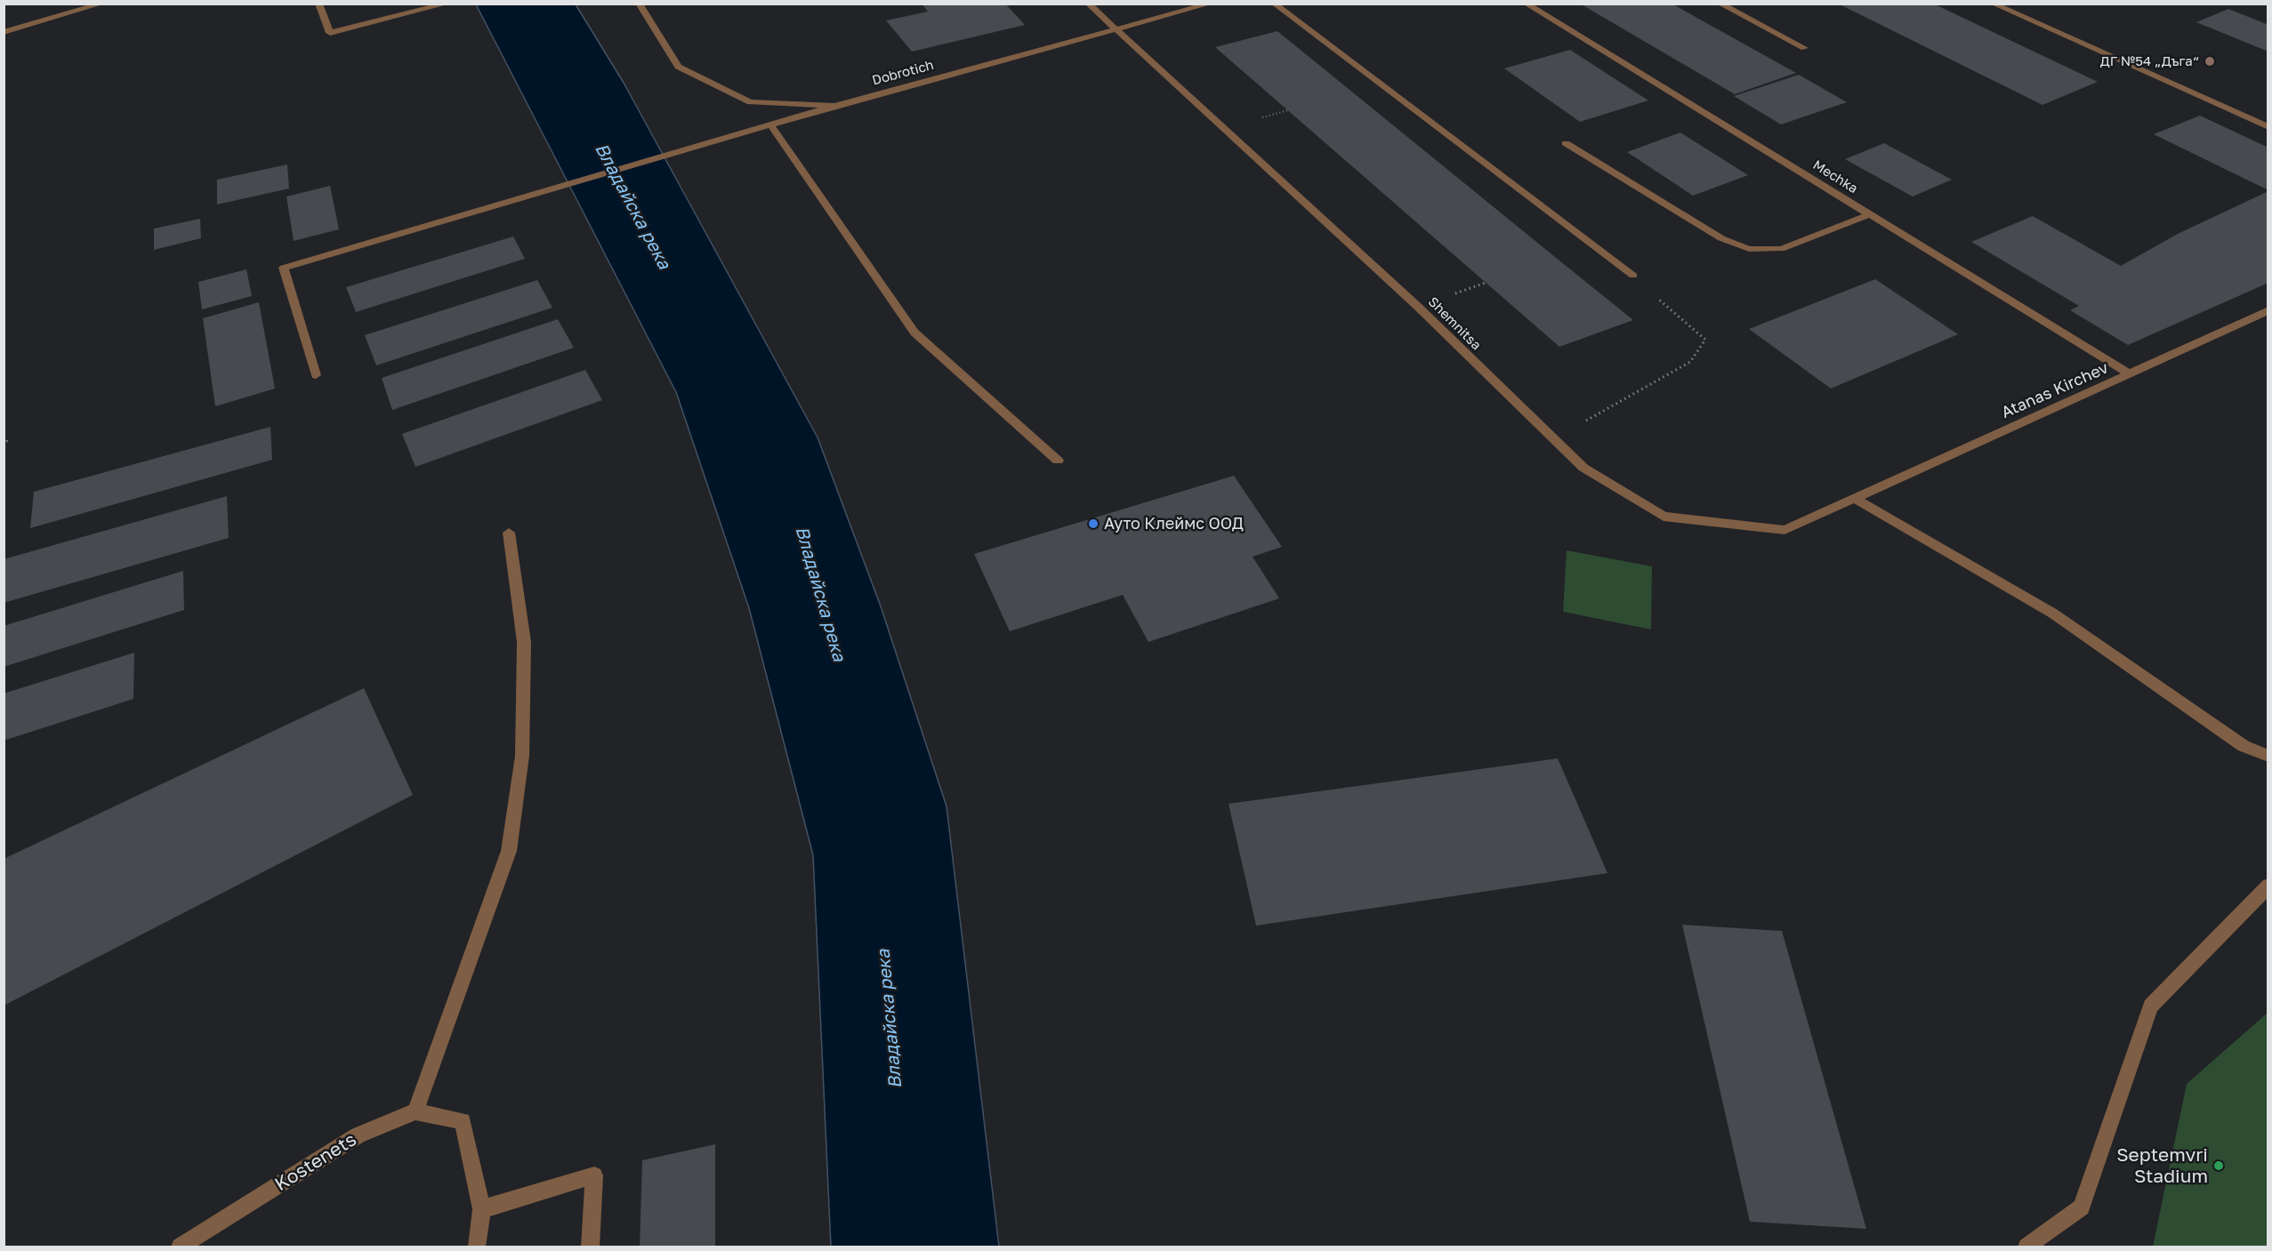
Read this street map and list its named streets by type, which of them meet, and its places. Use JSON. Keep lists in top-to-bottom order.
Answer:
{
  "streets": {
    "street": [
      "Dobrotich",
      "Mechka",
      "Shemnitsa",
      "Atanas Kirchev",
      "Kostenets"
    ]
  },
  "crossings": [
    ["Dobrotich", "Shemnitsa"],
    ["Mechka", "Atanas Kirchev"],
    ["Shemnitsa", "Atanas Kirchev"]
  ],
  "water": ["Владайска река"],
  "places": ["ДГ №54 „Дъга“", "Ауто Клеймс ООД", "Septemvri Stadium"]
}
